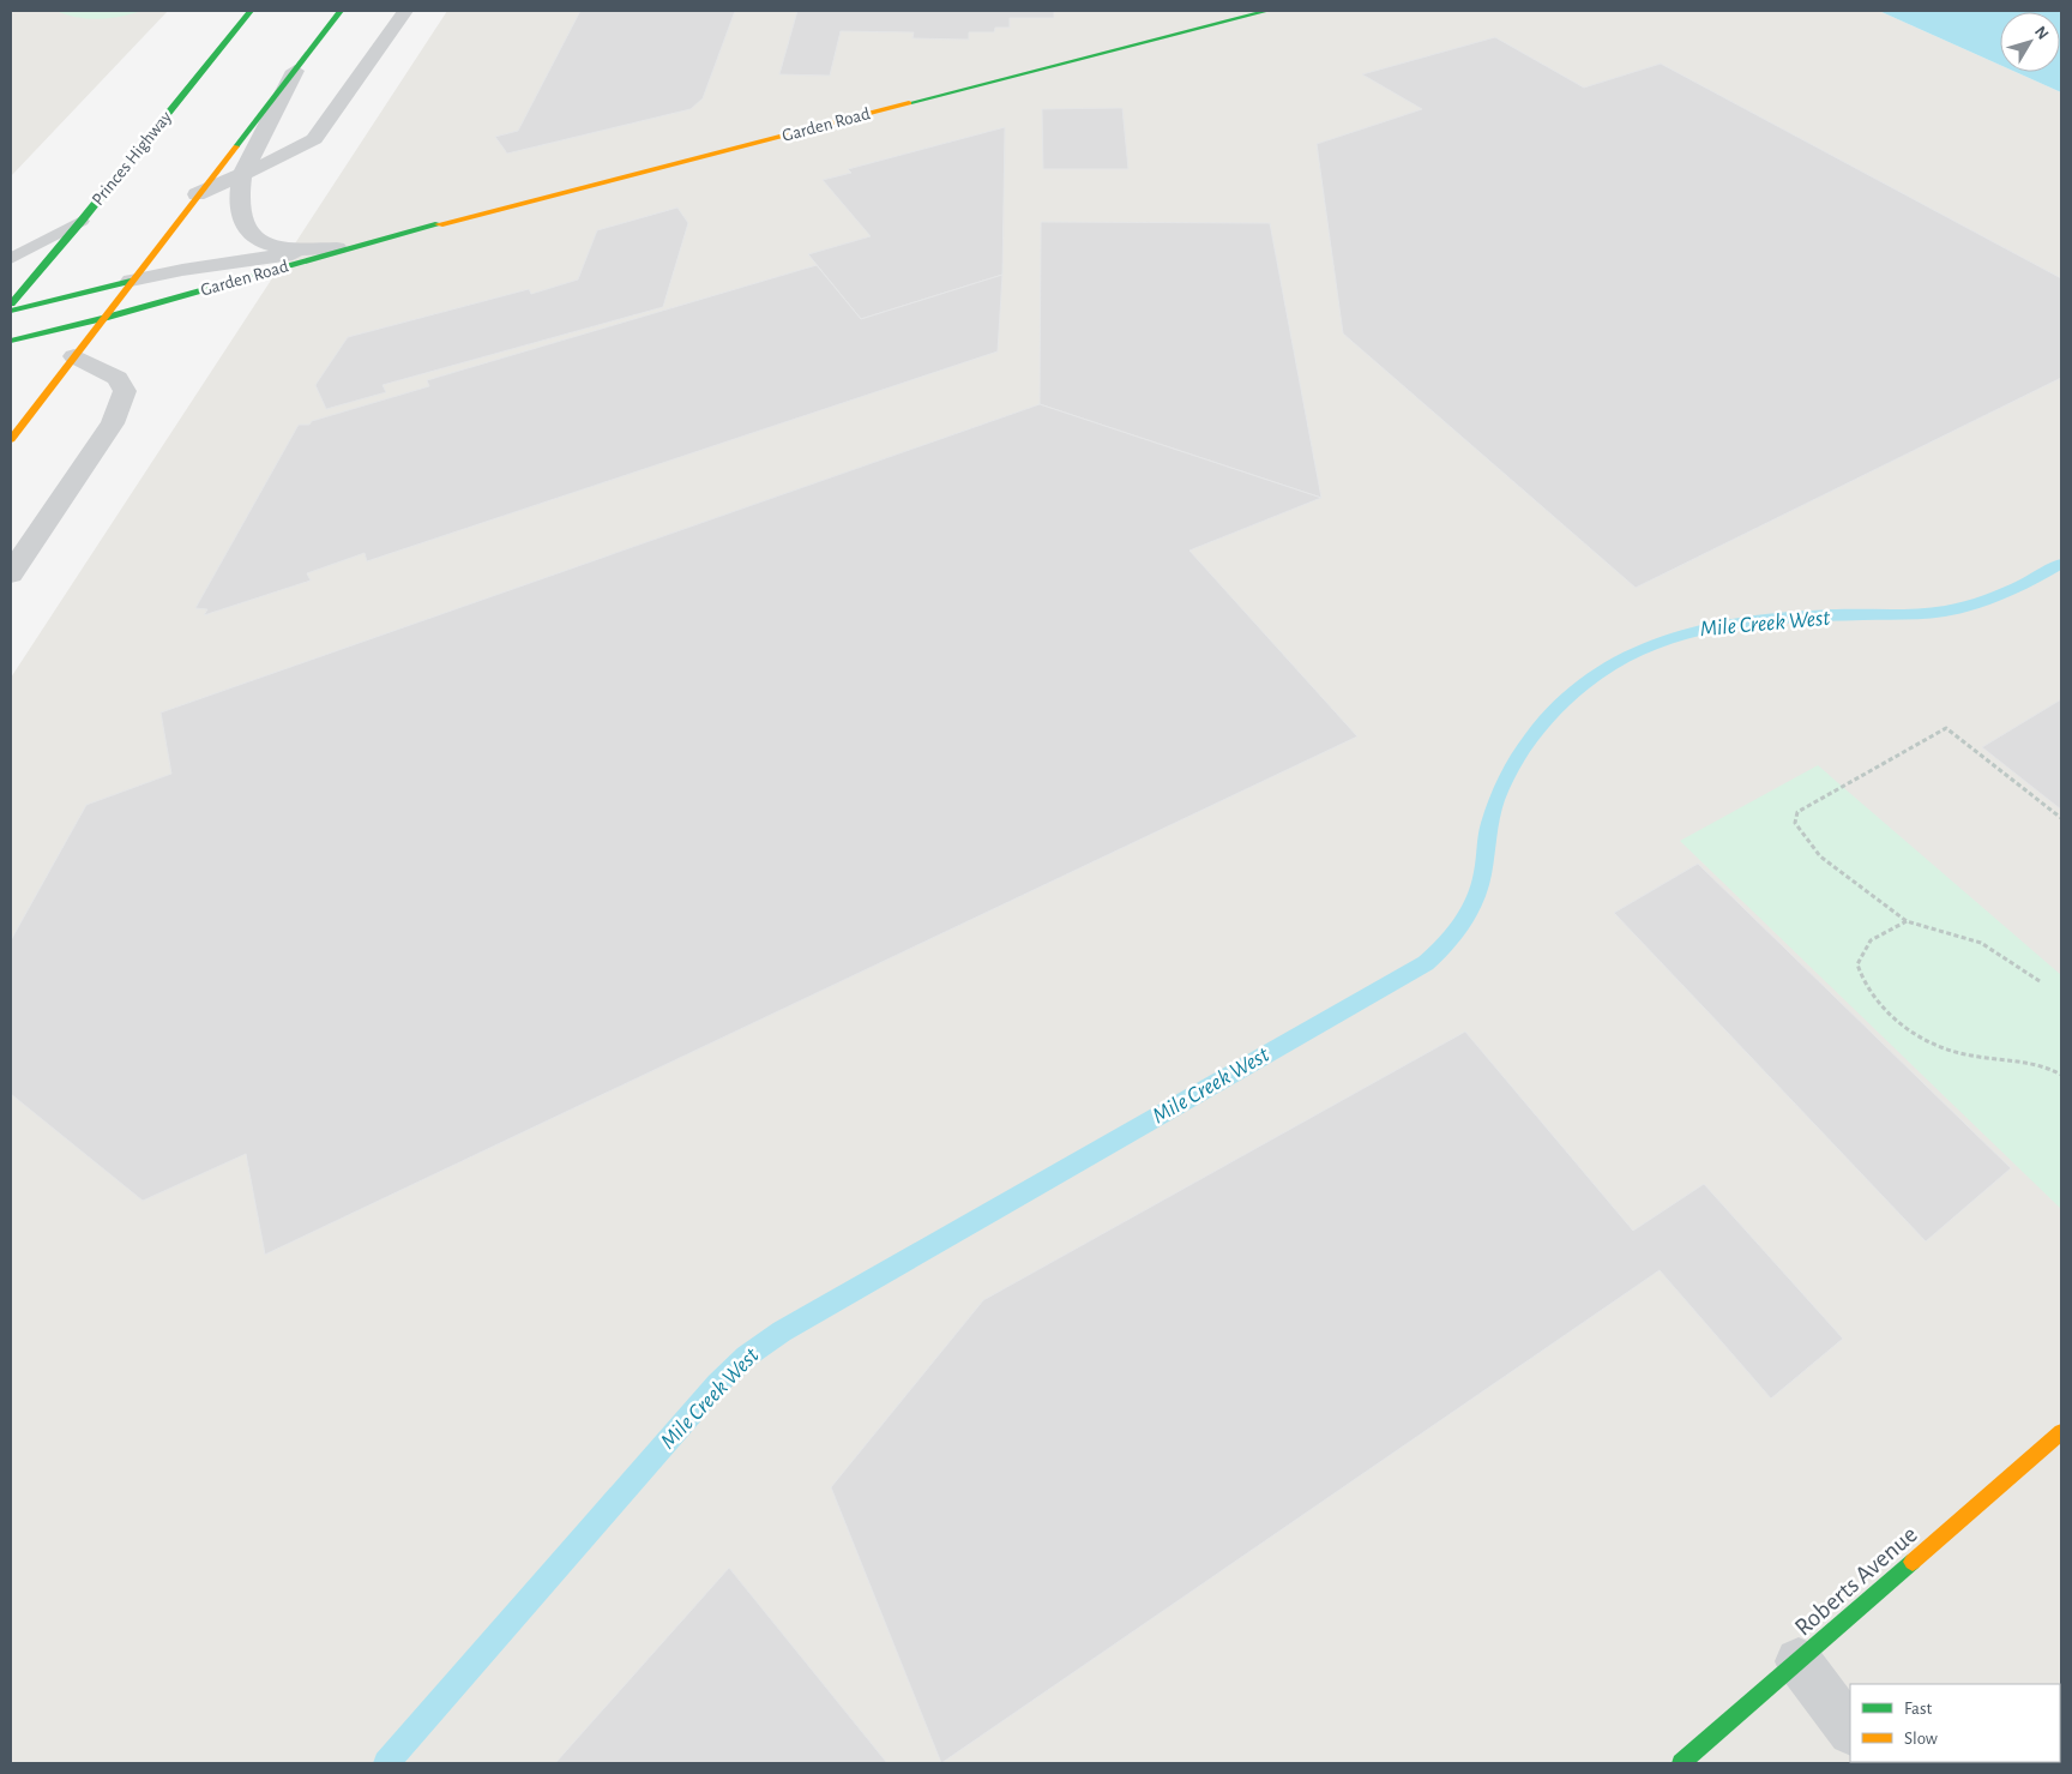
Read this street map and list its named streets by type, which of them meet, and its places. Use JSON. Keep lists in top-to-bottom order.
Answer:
{
  "streets": {
    "main road": ["Garden Road", "Princes Highway", "Roberts Avenue"]
  },
  "water": ["Mile Creek West"],
  "legend": ["Fast", "Slow"],
  "north": "top right"
}
